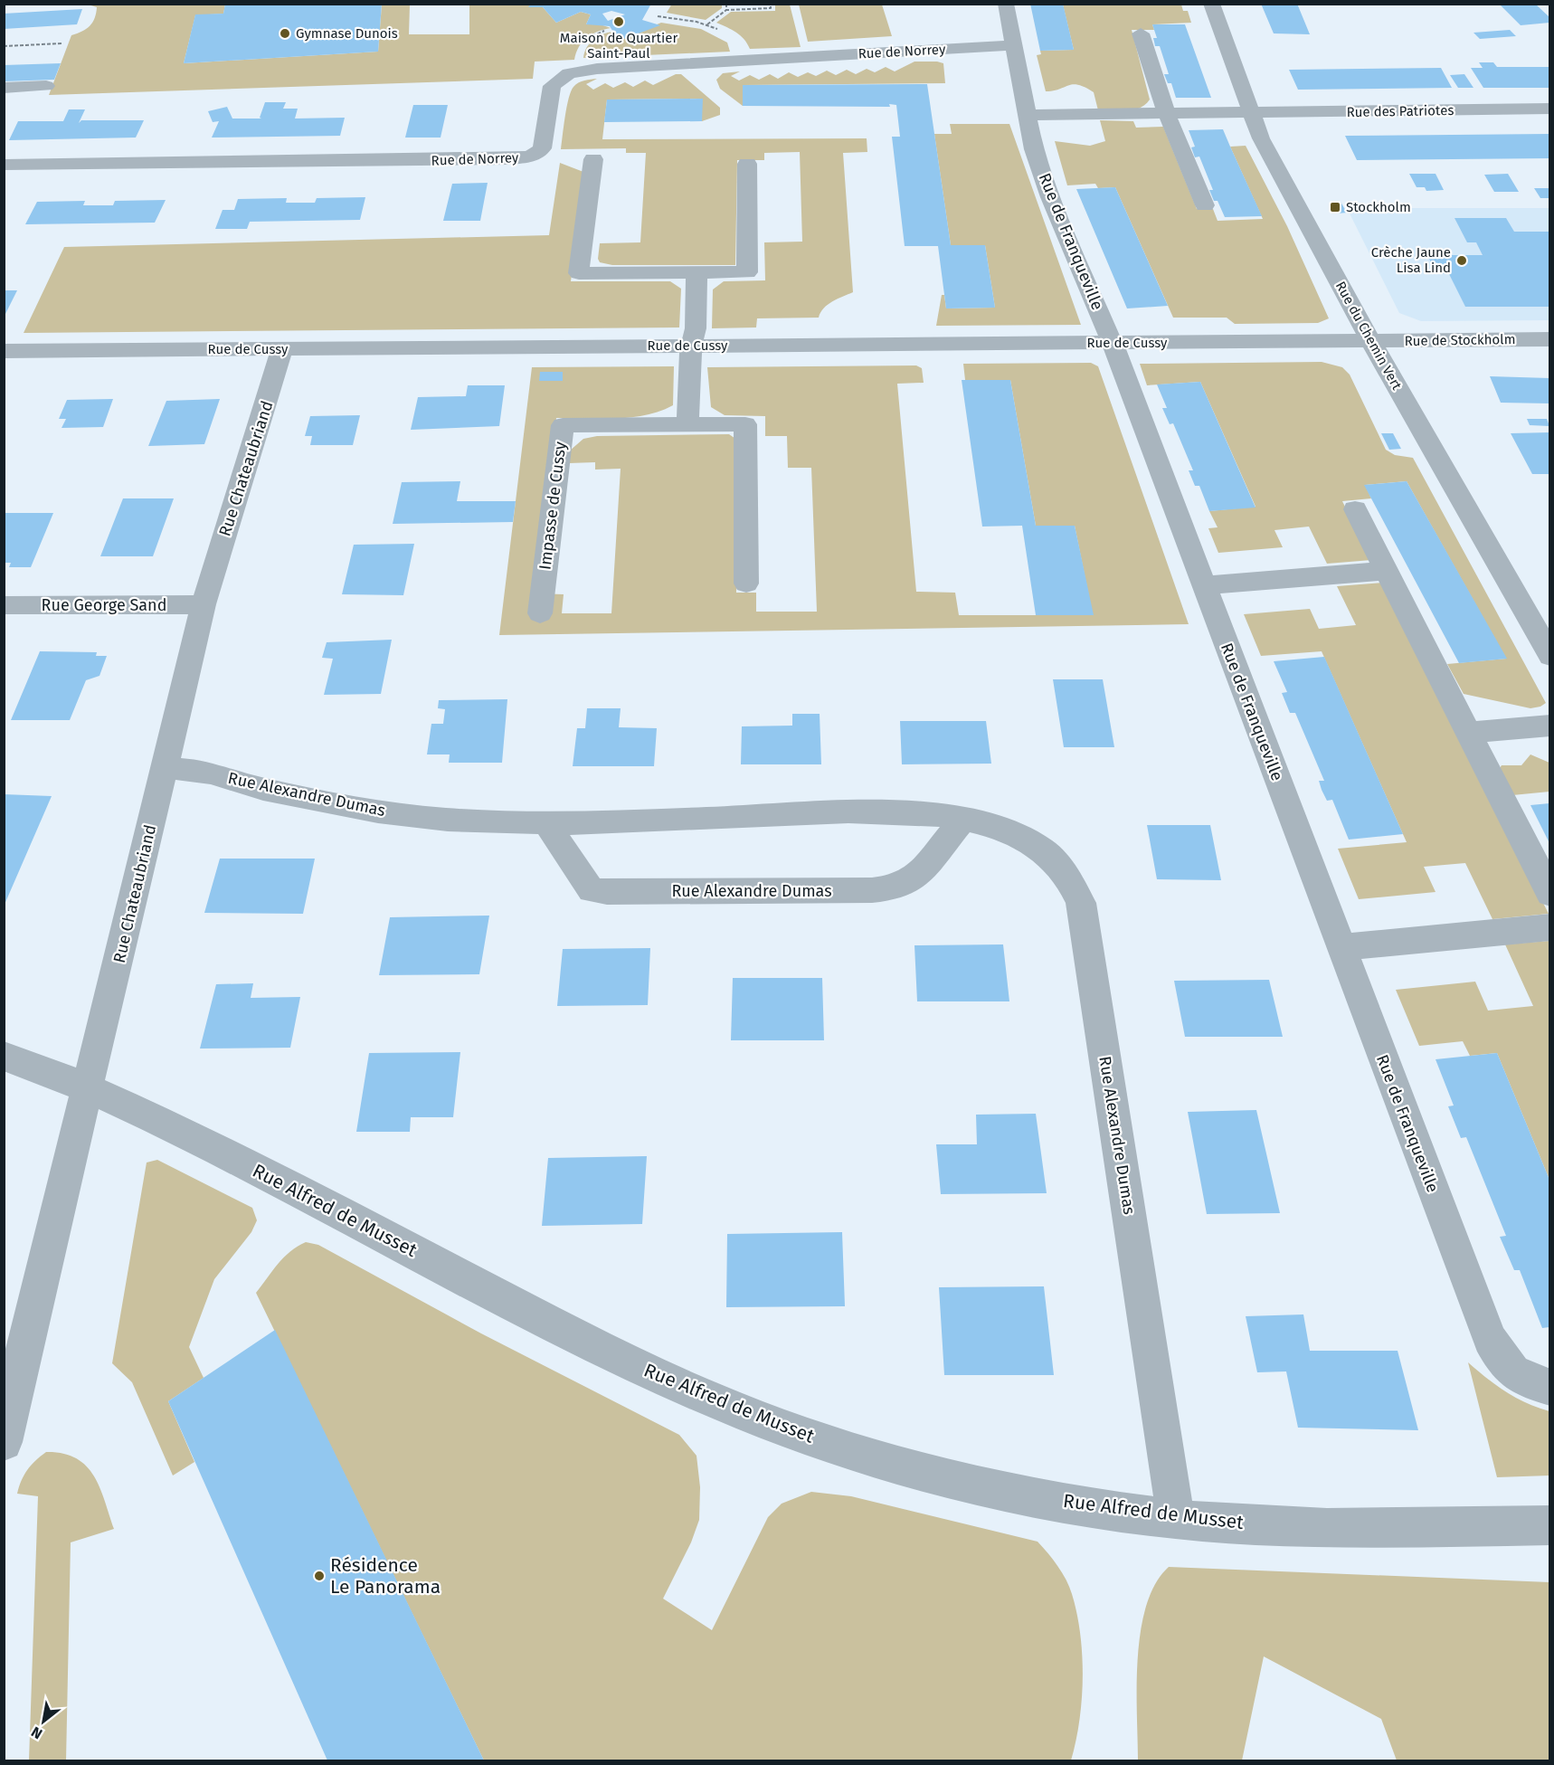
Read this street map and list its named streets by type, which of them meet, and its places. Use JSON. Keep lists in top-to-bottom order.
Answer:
{
  "streets": {
    "street": [
      "Rue de Norrey",
      "Rue des Patriotes",
      "Rue de Franqueville",
      "Rue du Chemin Vert",
      "Rue de Stockholm",
      "Rue de Cussy",
      "Rue Chateaubriand",
      "Impasse de Cussy",
      "Rue George Sand",
      "Rue Alexandre Dumas",
      "Rue Alfred de Musset"
    ]
  },
  "crossings": [
    ["Rue de Norrey", "Rue de Franqueville"],
    ["Rue des Patriotes", "Rue de Franqueville"],
    ["Rue des Patriotes", "Rue du Chemin Vert"],
    ["Rue de Franqueville", "Rue de Cussy"],
    ["Rue du Chemin Vert", "Rue de Stockholm"],
    ["Rue du Chemin Vert", "Rue de Cussy"],
    ["Rue de Stockholm", "Rue de Cussy"],
    ["Rue de Cussy", "Rue Chateaubriand"],
    ["Rue Chateaubriand", "Rue George Sand"],
    ["Rue Chateaubriand", "Rue Alexandre Dumas"],
    ["Rue Chateaubriand", "Rue Alfred de Musset"],
    ["Rue Alexandre Dumas", "Rue Alfred de Musset"]
  ],
  "places": {
    "other": [
      "Maison de Quartier Saint-Paul",
      "Gymnase Dunois",
      "Crèche Jaune Lisa Lind",
      "Résidence Le Panorama"
    ],
    "transit": ["Stockholm"]
  },
  "north": "bottom left"
}
